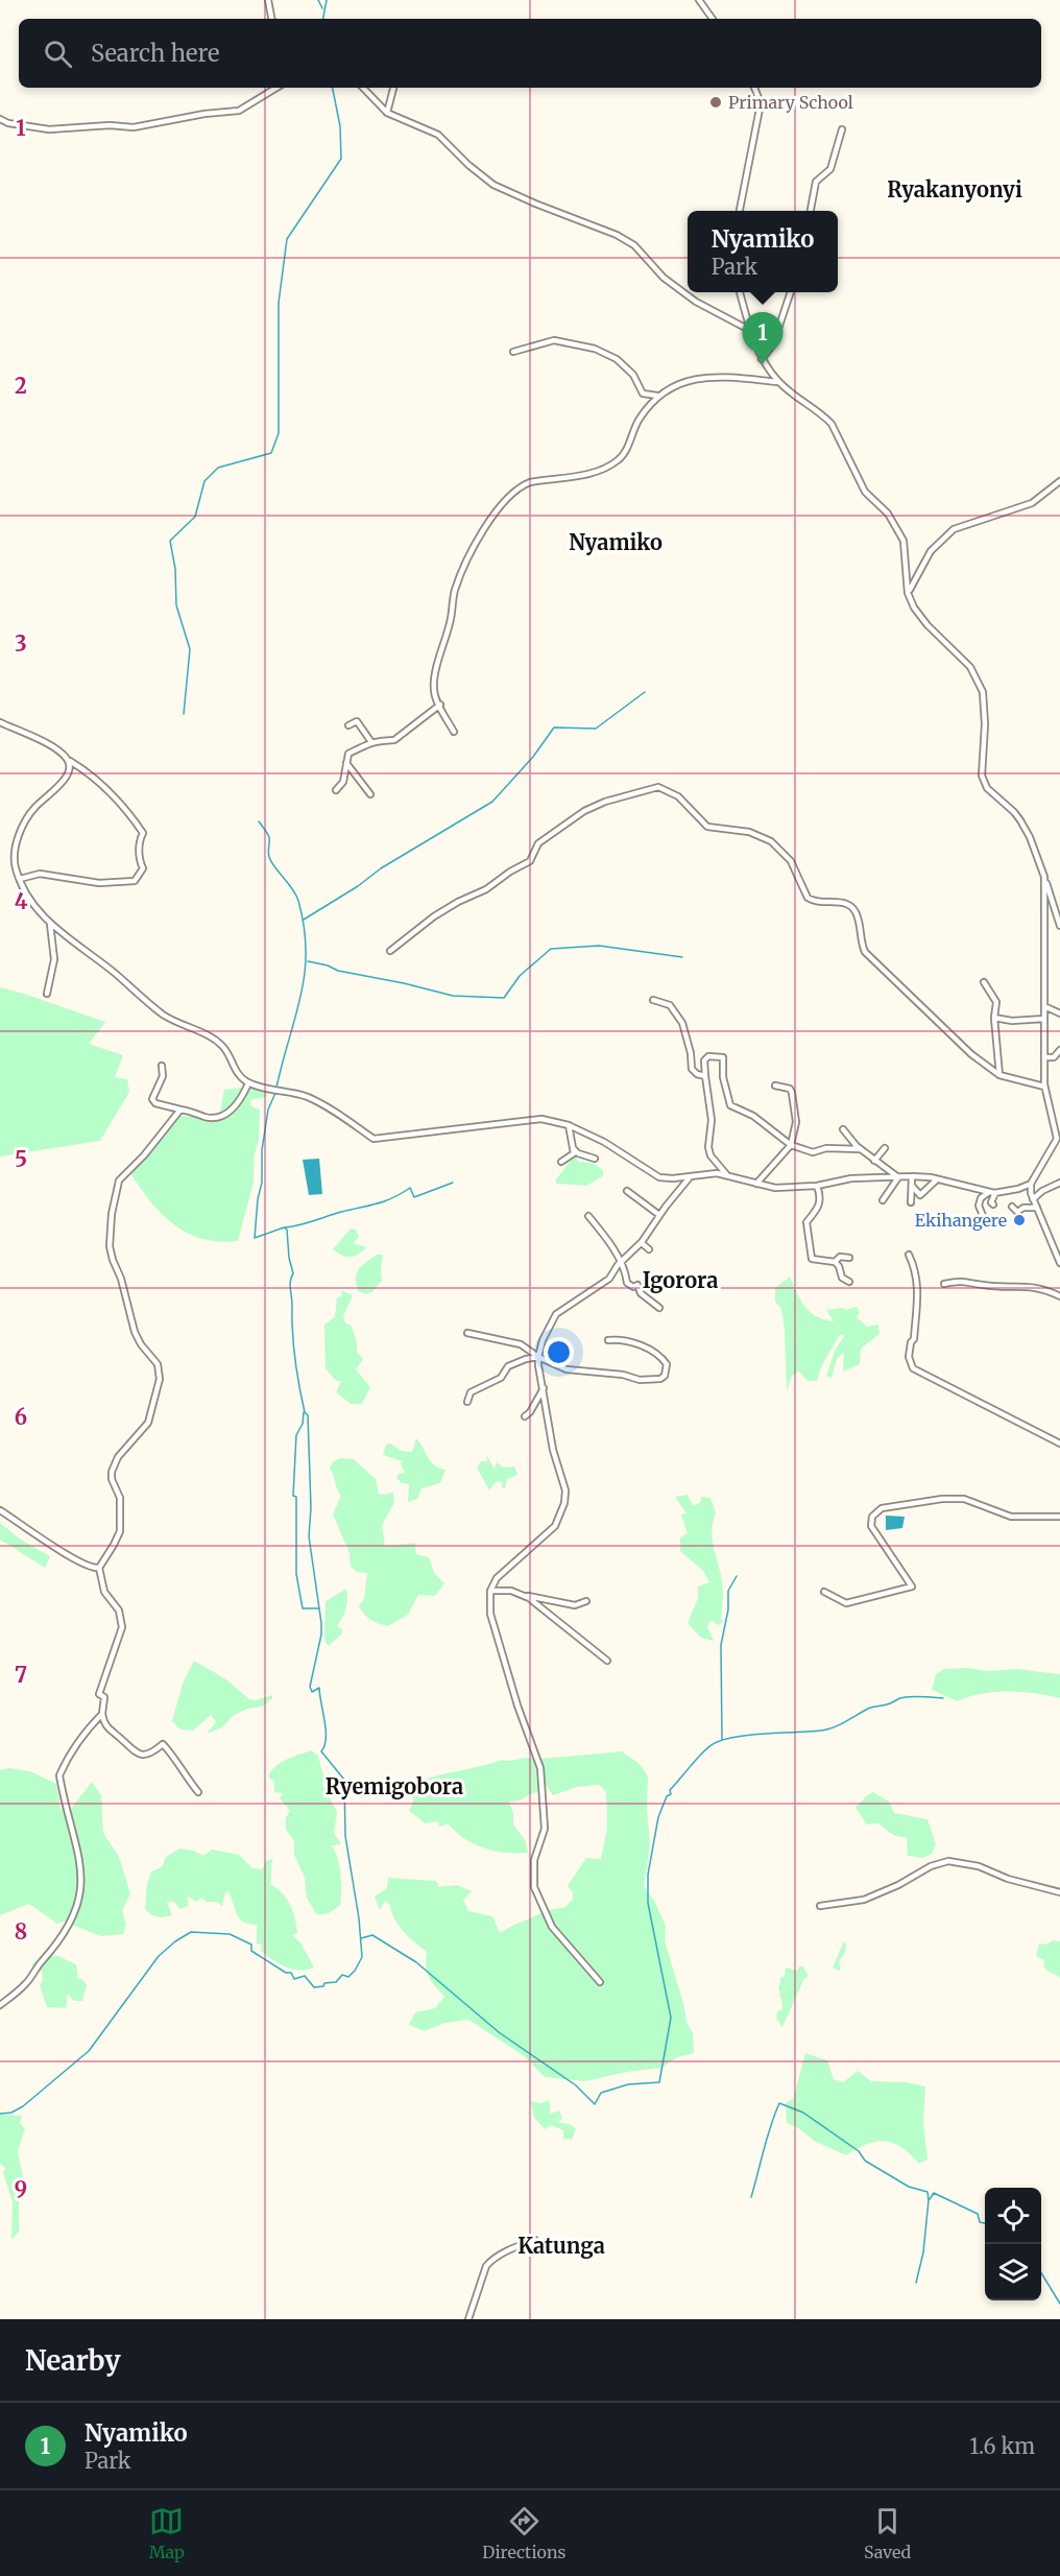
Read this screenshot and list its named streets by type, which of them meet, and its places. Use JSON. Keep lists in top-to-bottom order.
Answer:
{
  "districts": [
    "Ryakanyonyi",
    "Nyamiko",
    "Igorora",
    "Ryemigobora",
    "Katunga"
  ],
  "places": ["Primary School", "Ekihangere"],
  "page": {
    "search": "Search here",
    "popup": ["Nyamiko", "Park"],
    "pins": "1",
    "heading": "Nearby",
    "list": [
      {
        "mark": "1",
        "name": "Nyamiko",
        "note": "Park",
        "value": "1.6 km"
      }
    ],
    "nav": ["Map", "Directions", "Saved"]
  },
  "grid": {
    "rows": [
      "1",
      "2",
      "3",
      "4",
      "5",
      "6",
      "7",
      "8",
      "9"
    ]
  }
}
